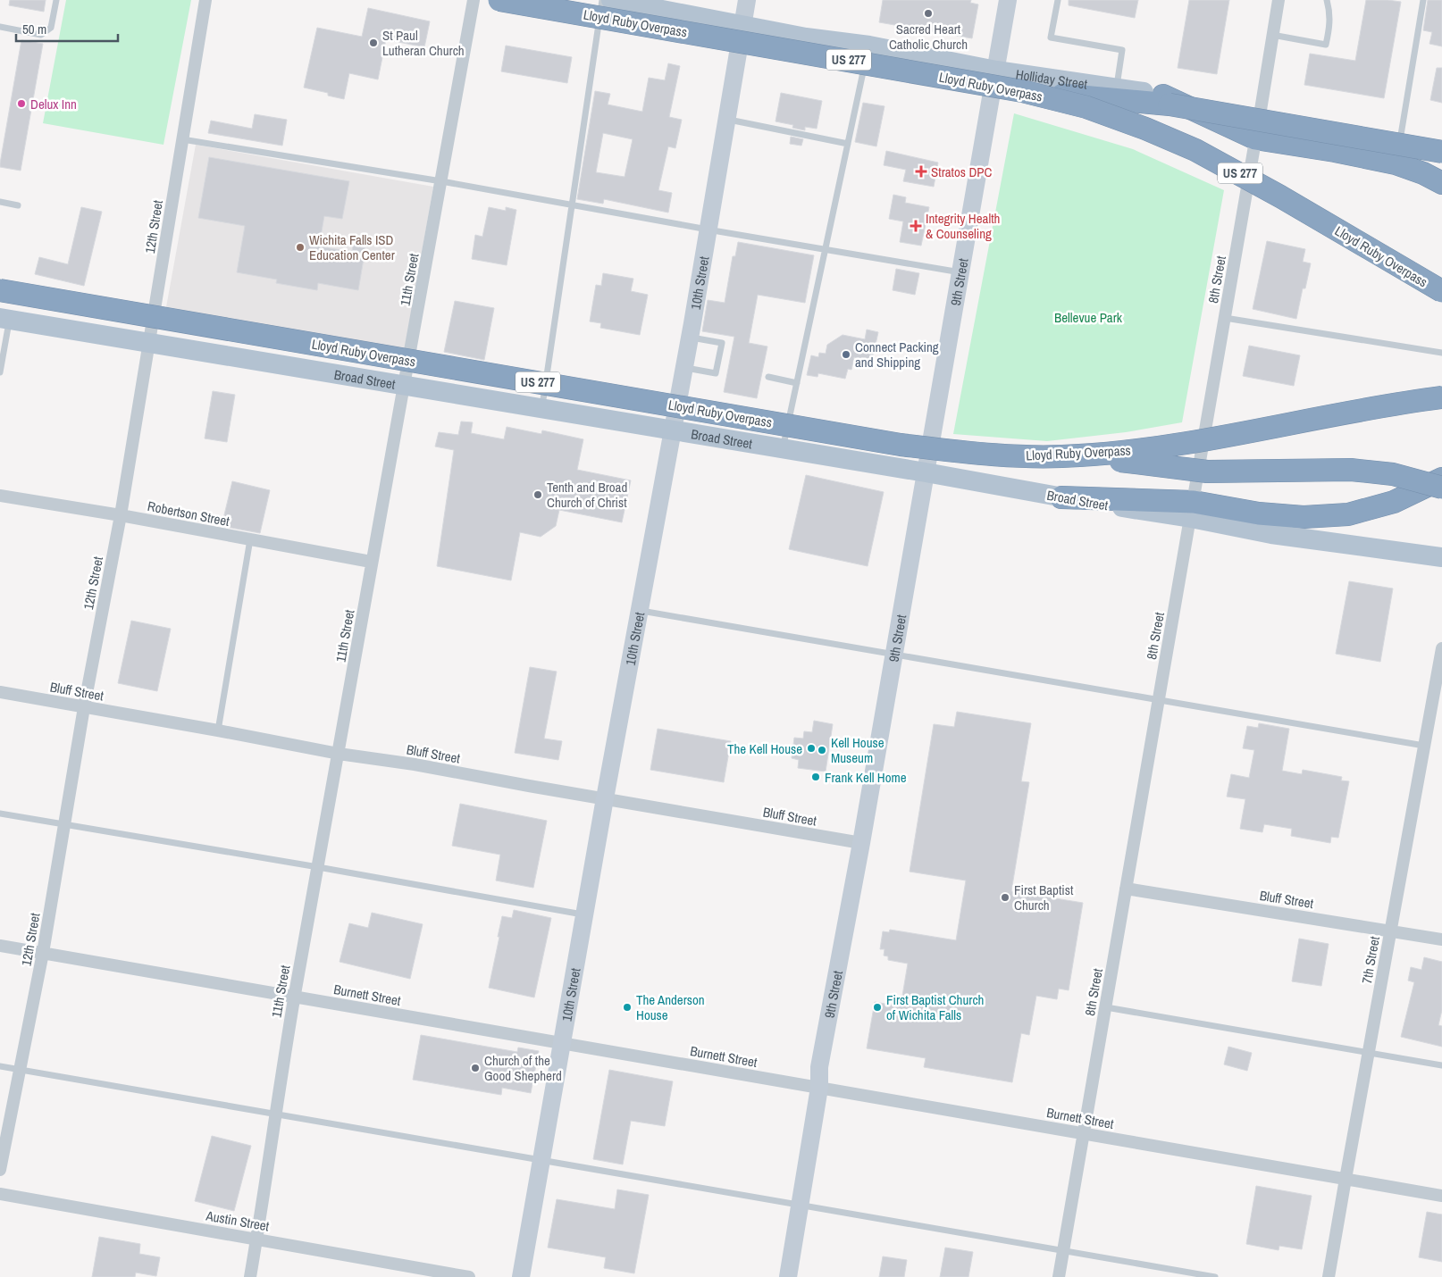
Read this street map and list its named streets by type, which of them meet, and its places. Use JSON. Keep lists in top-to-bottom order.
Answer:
{
  "streets": {
    "highway": ["Lloyd Ruby Overpass", "US 277"],
    "main road": ["Holliday Street", "Broad Street"],
    "street": [
      "12th Street",
      "11th Street",
      "8th Street",
      "9th Street",
      "10th Street",
      "Robertson Street",
      "Bluff Street",
      "7th Street",
      "Burnett Street",
      "Austin Street"
    ]
  },
  "crossings": [
    ["Holliday Street", "8th Street"],
    ["Holliday Street", "9th Street"],
    ["Holliday Street", "10th Street"],
    ["12th Street", "Broad Street"],
    ["12th Street", "Robertson Street"],
    ["12th Street", "Bluff Street"],
    ["12th Street", "Burnett Street"],
    ["11th Street", "Broad Street"],
    ["11th Street", "Robertson Street"],
    ["11th Street", "Bluff Street"],
    ["11th Street", "Burnett Street"],
    ["11th Street", "Austin Street"],
    ["8th Street", "Bluff Street"],
    ["8th Street", "Burnett Street"],
    ["9th Street", "Broad Street"],
    ["9th Street", "Bluff Street"],
    ["9th Street", "Burnett Street"],
    ["10th Street", "Broad Street"],
    ["10th Street", "Bluff Street"],
    ["10th Street", "Burnett Street"],
    ["Bluff Street", "7th Street"],
    ["7th Street", "Burnett Street"]
  ],
  "parks": ["Bellevue Park"],
  "places": {
    "other": [
      "Sacred Heart Catholic Church",
      "St Paul Lutheran Church",
      "Delux Inn",
      "Wichita Falls ISD Education Center",
      "Connect Packing and Shipping",
      "Tenth and Broad Church of Christ",
      "The Kell House",
      "Kell House Museum",
      "Frank Kell Home",
      "First Baptist Church",
      "The Anderson House",
      "First Baptist Church of Wichita Falls",
      "Church of the Good Shepherd"
    ],
    "health": ["Stratos DPC", "Integrity Health & Counseling"]
  },
  "scale_bar": "50 m"
}
